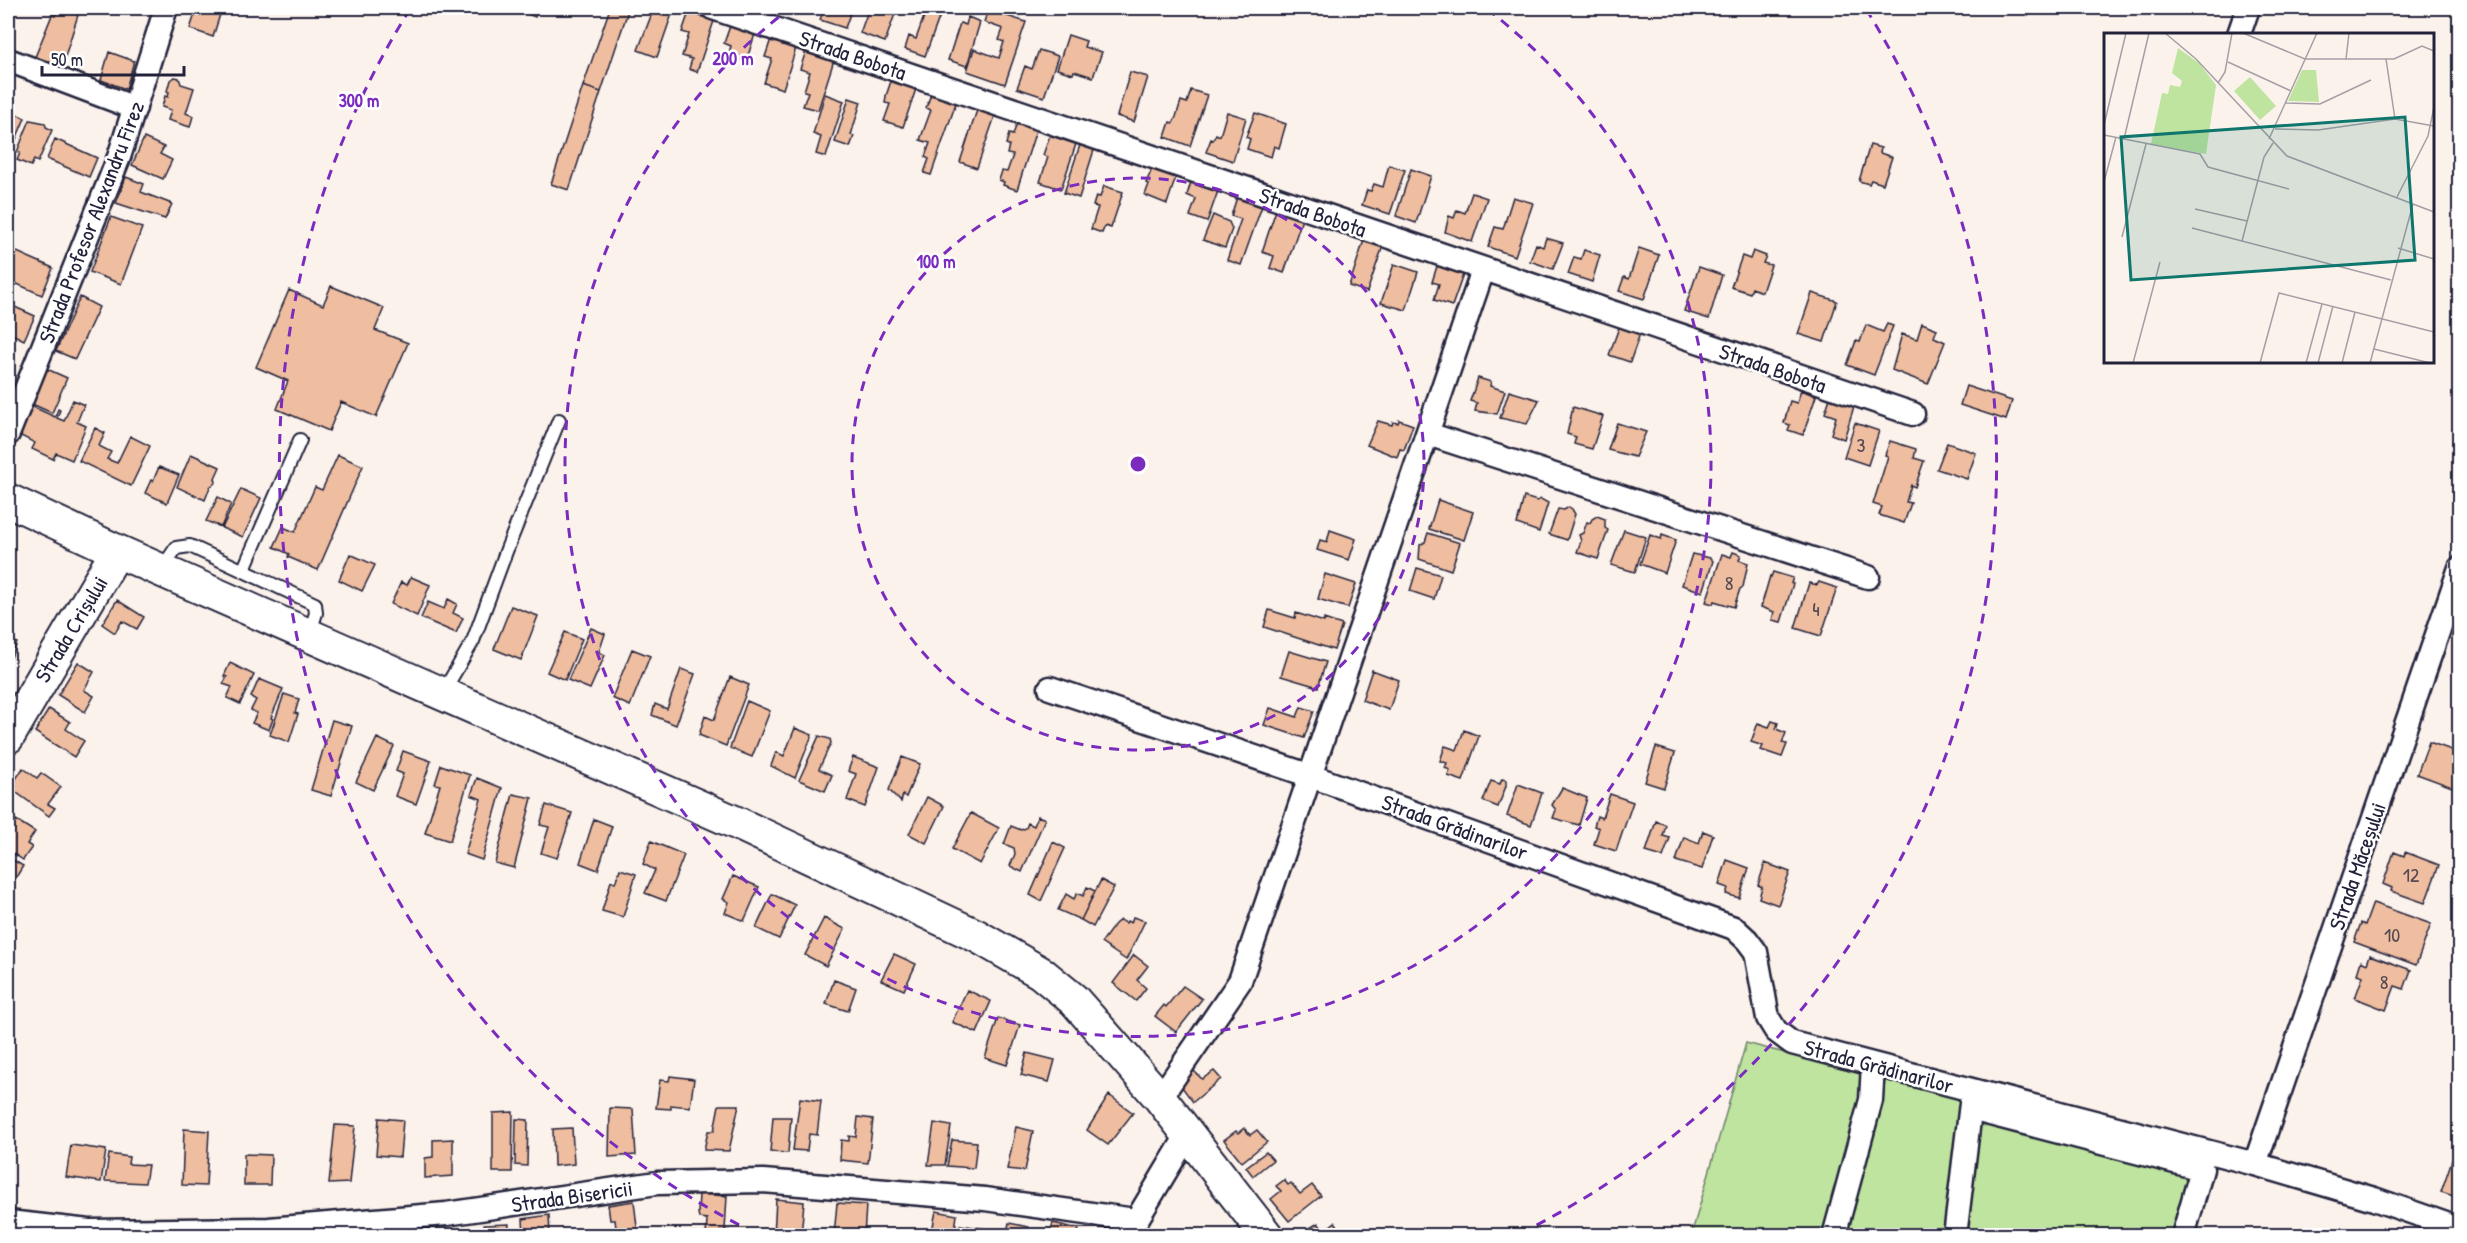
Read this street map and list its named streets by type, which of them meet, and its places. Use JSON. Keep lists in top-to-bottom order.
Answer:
{
  "streets": {
    "main road": ["Strada Crișului"],
    "street": [
      "Strada Bobota",
      "Strada Profesor Alexandru Firez",
      "Strada Grădinarilor",
      "Strada Măceșului",
      "Strada Bisericii"
    ]
  },
  "crossings": [
    ["Strada Grădinarilor", "Strada Măceșului"]
  ],
  "house_numbers": [
    "3",
    "8",
    "4",
    "12",
    "10",
    "8"
  ],
  "scale_bar": "50 m",
  "rings": ["200 m", "300 m", "100 m"]
}
